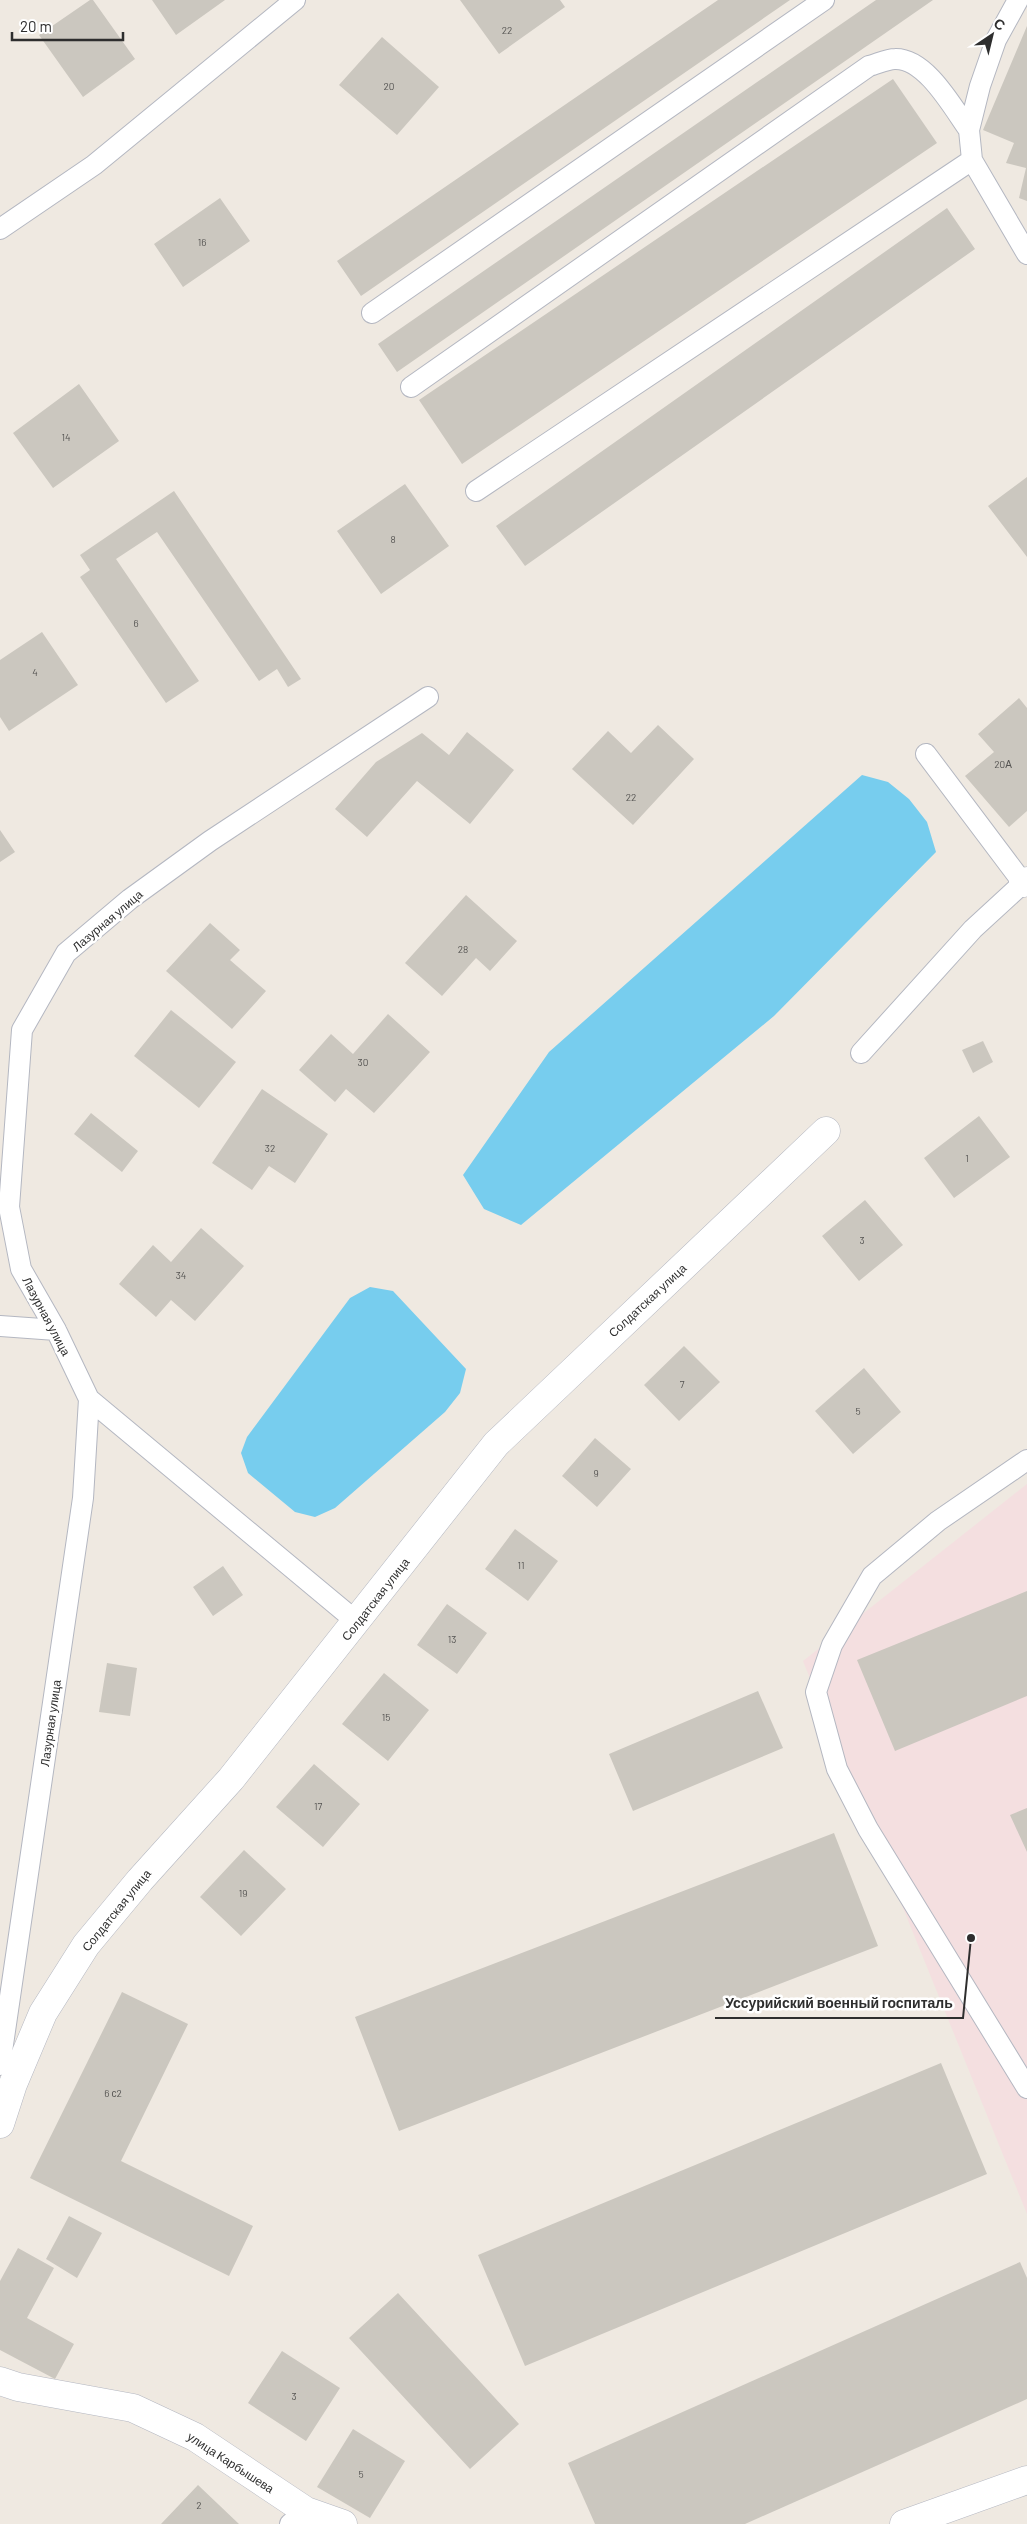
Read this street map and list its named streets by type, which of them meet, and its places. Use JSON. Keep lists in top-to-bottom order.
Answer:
{
  "streets": {
    "street": ["Солдатская улица", "улица Карбышева"],
    "lane": ["Лазурная улица"]
  },
  "places": ["Уссурийский военный госпиталь"],
  "house_numbers": [
    "22",
    "20",
    "16",
    "14",
    "8",
    "6",
    "4",
    "20А",
    "22",
    "28",
    "30",
    "32",
    "1",
    "3",
    "34",
    "7",
    "5",
    "9",
    "11",
    "13",
    "15",
    "17",
    "19",
    "6 с2",
    "3",
    "5",
    "2"
  ],
  "scale_bar": "20 m",
  "north": "top right"
}
